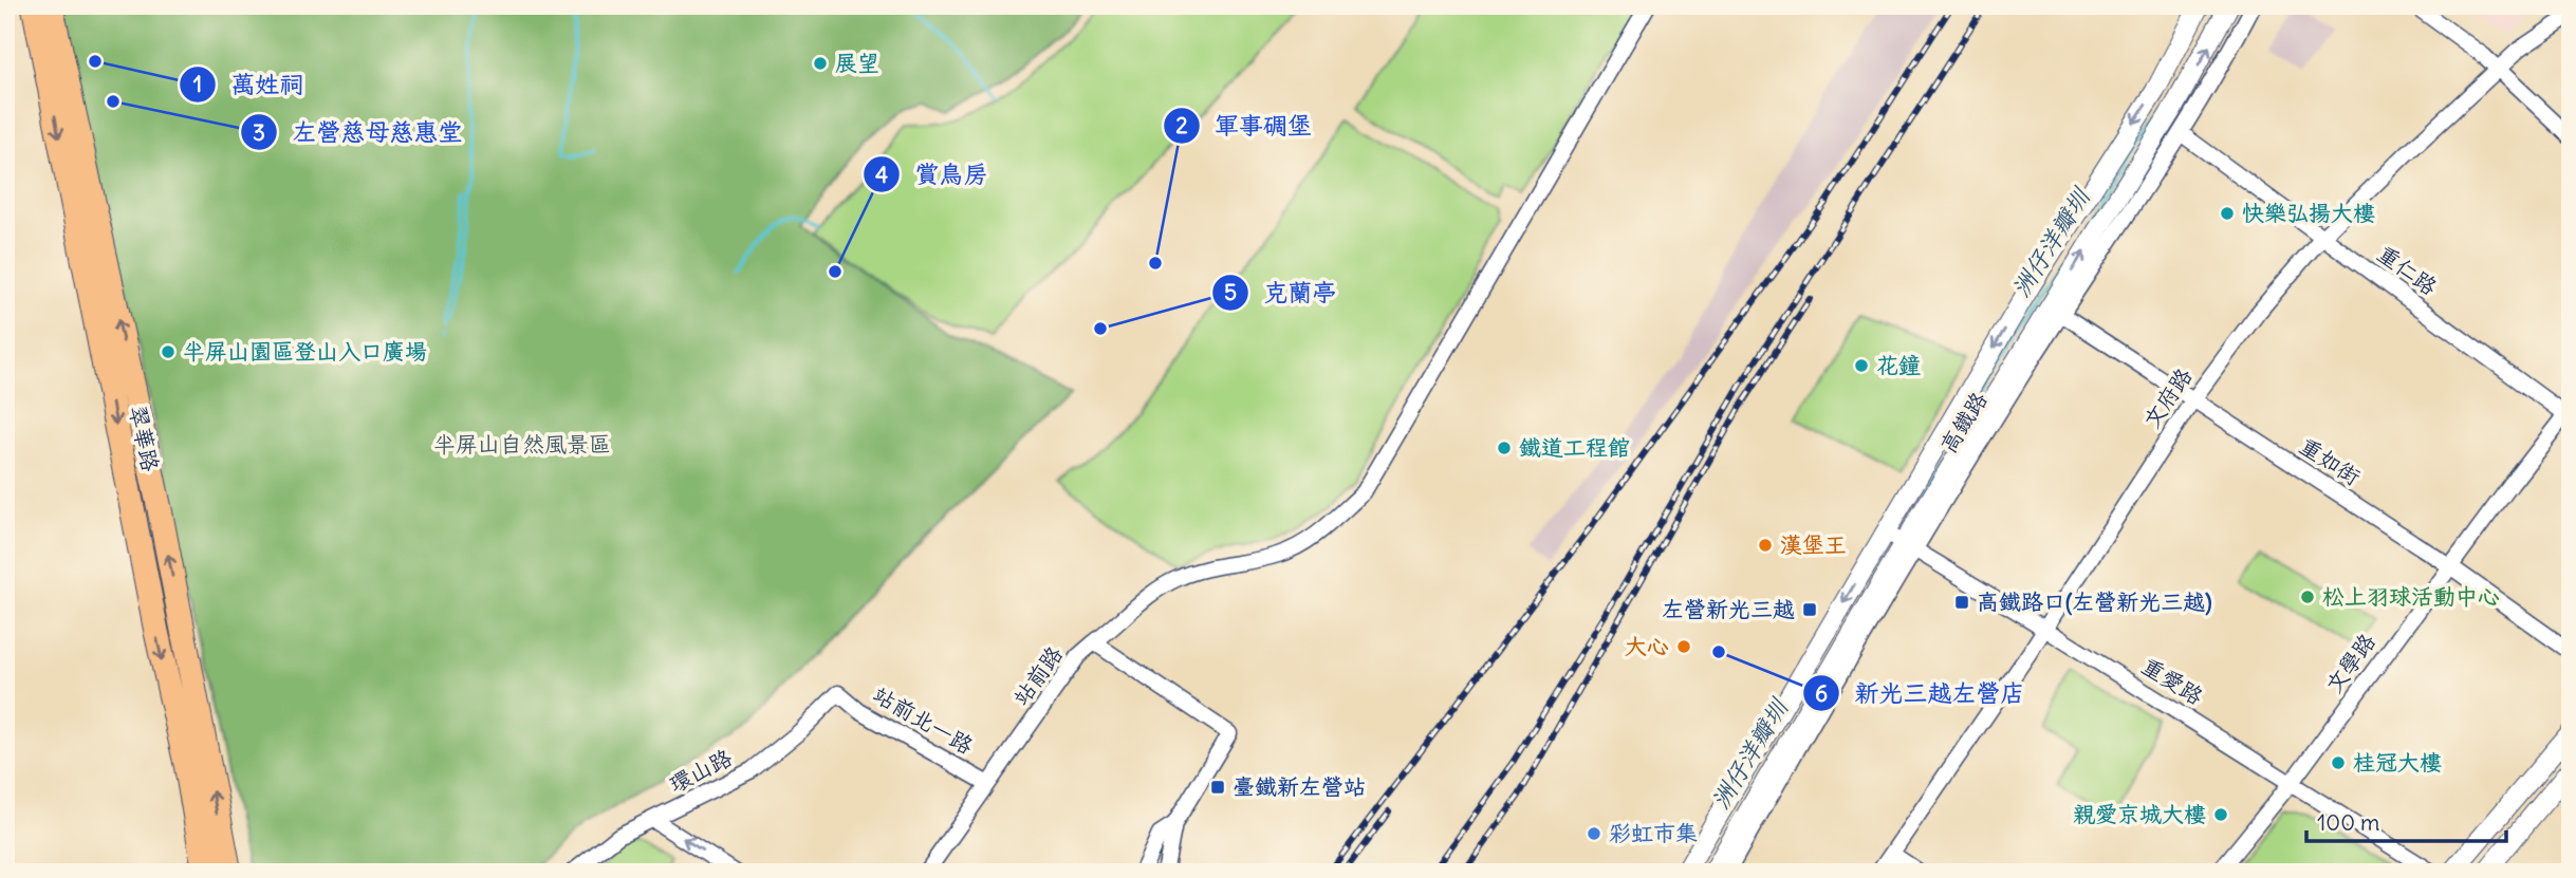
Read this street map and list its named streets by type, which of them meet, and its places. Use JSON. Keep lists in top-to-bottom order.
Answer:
{
  "streets": {
    "main road": ["翠華路"],
    "street": [
      "重仁路",
      "文府路",
      "高鐵路",
      "重如街",
      "文學路",
      "站前路",
      "重愛路",
      "站前北一路",
      "環山路"
    ]
  },
  "crossings": [
    ["重仁路", "文府路"],
    ["重仁路", "高鐵路"],
    ["重仁路", "文學路"],
    ["文府路", "重如街"],
    ["文府路", "重愛路"],
    ["高鐵路", "重如街"],
    ["高鐵路", "重愛路"],
    ["重如街", "文學路"],
    ["文學路", "重愛路"],
    ["站前路", "站前北一路"],
    ["站前北一路", "環山路"]
  ],
  "water": ["洲仔洋瓣圳"],
  "parks": ["半屏山自然風景區"],
  "places": {
    "other": [
      "萬姓祠",
      "展望",
      "左營慈母慈惠堂",
      "快樂弘揚大樓",
      "軍事碉堡",
      "賞鳥房",
      "克蘭亭",
      "半屏山園區登山入口廣場",
      "花鐘",
      "鐵道工程館",
      "漢堡王",
      "松上羽球活動中心",
      "大心",
      "新光三越左營店",
      "桂冠大樓",
      "親愛京城大樓",
      "彩虹市集"
    ],
    "transit": ["高鐵路口(左營新光三越)", "左營新光三越", "臺鐵新左營站"]
  },
  "scale_bar": "100 m"
}
